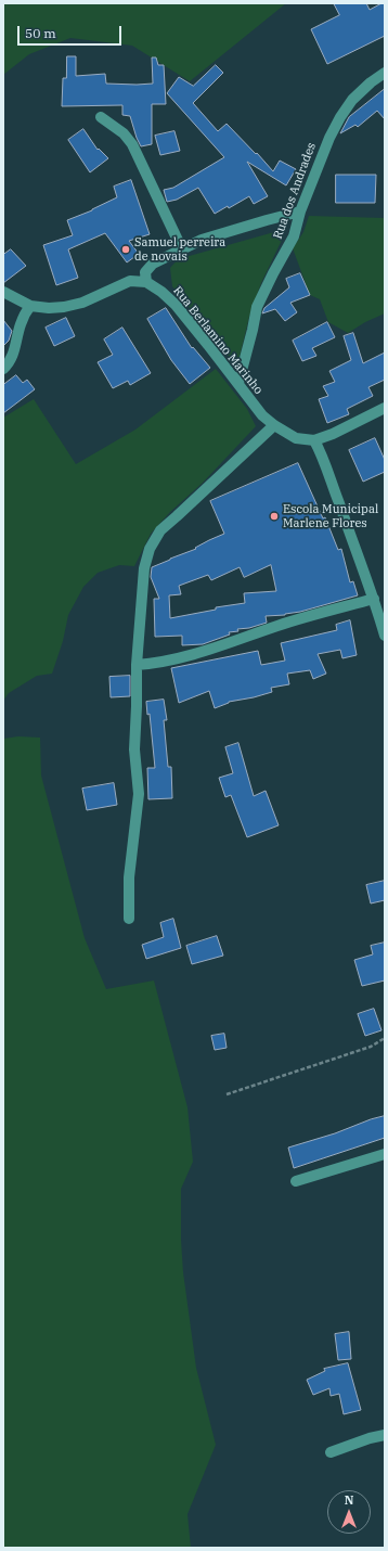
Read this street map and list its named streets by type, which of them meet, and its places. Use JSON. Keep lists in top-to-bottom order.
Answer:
{
  "streets": {
    "street": ["Rua dos Andrades", "Rua Berlamino Marinho"]
  },
  "crossings": [
    ["Rua dos Andrades", "Rua Berlamino Marinho"]
  ],
  "places": ["Samuel perreira de novais", "Escola Municipal Marlene Flores"],
  "scale_bar": "50 m",
  "north": "top"
}
